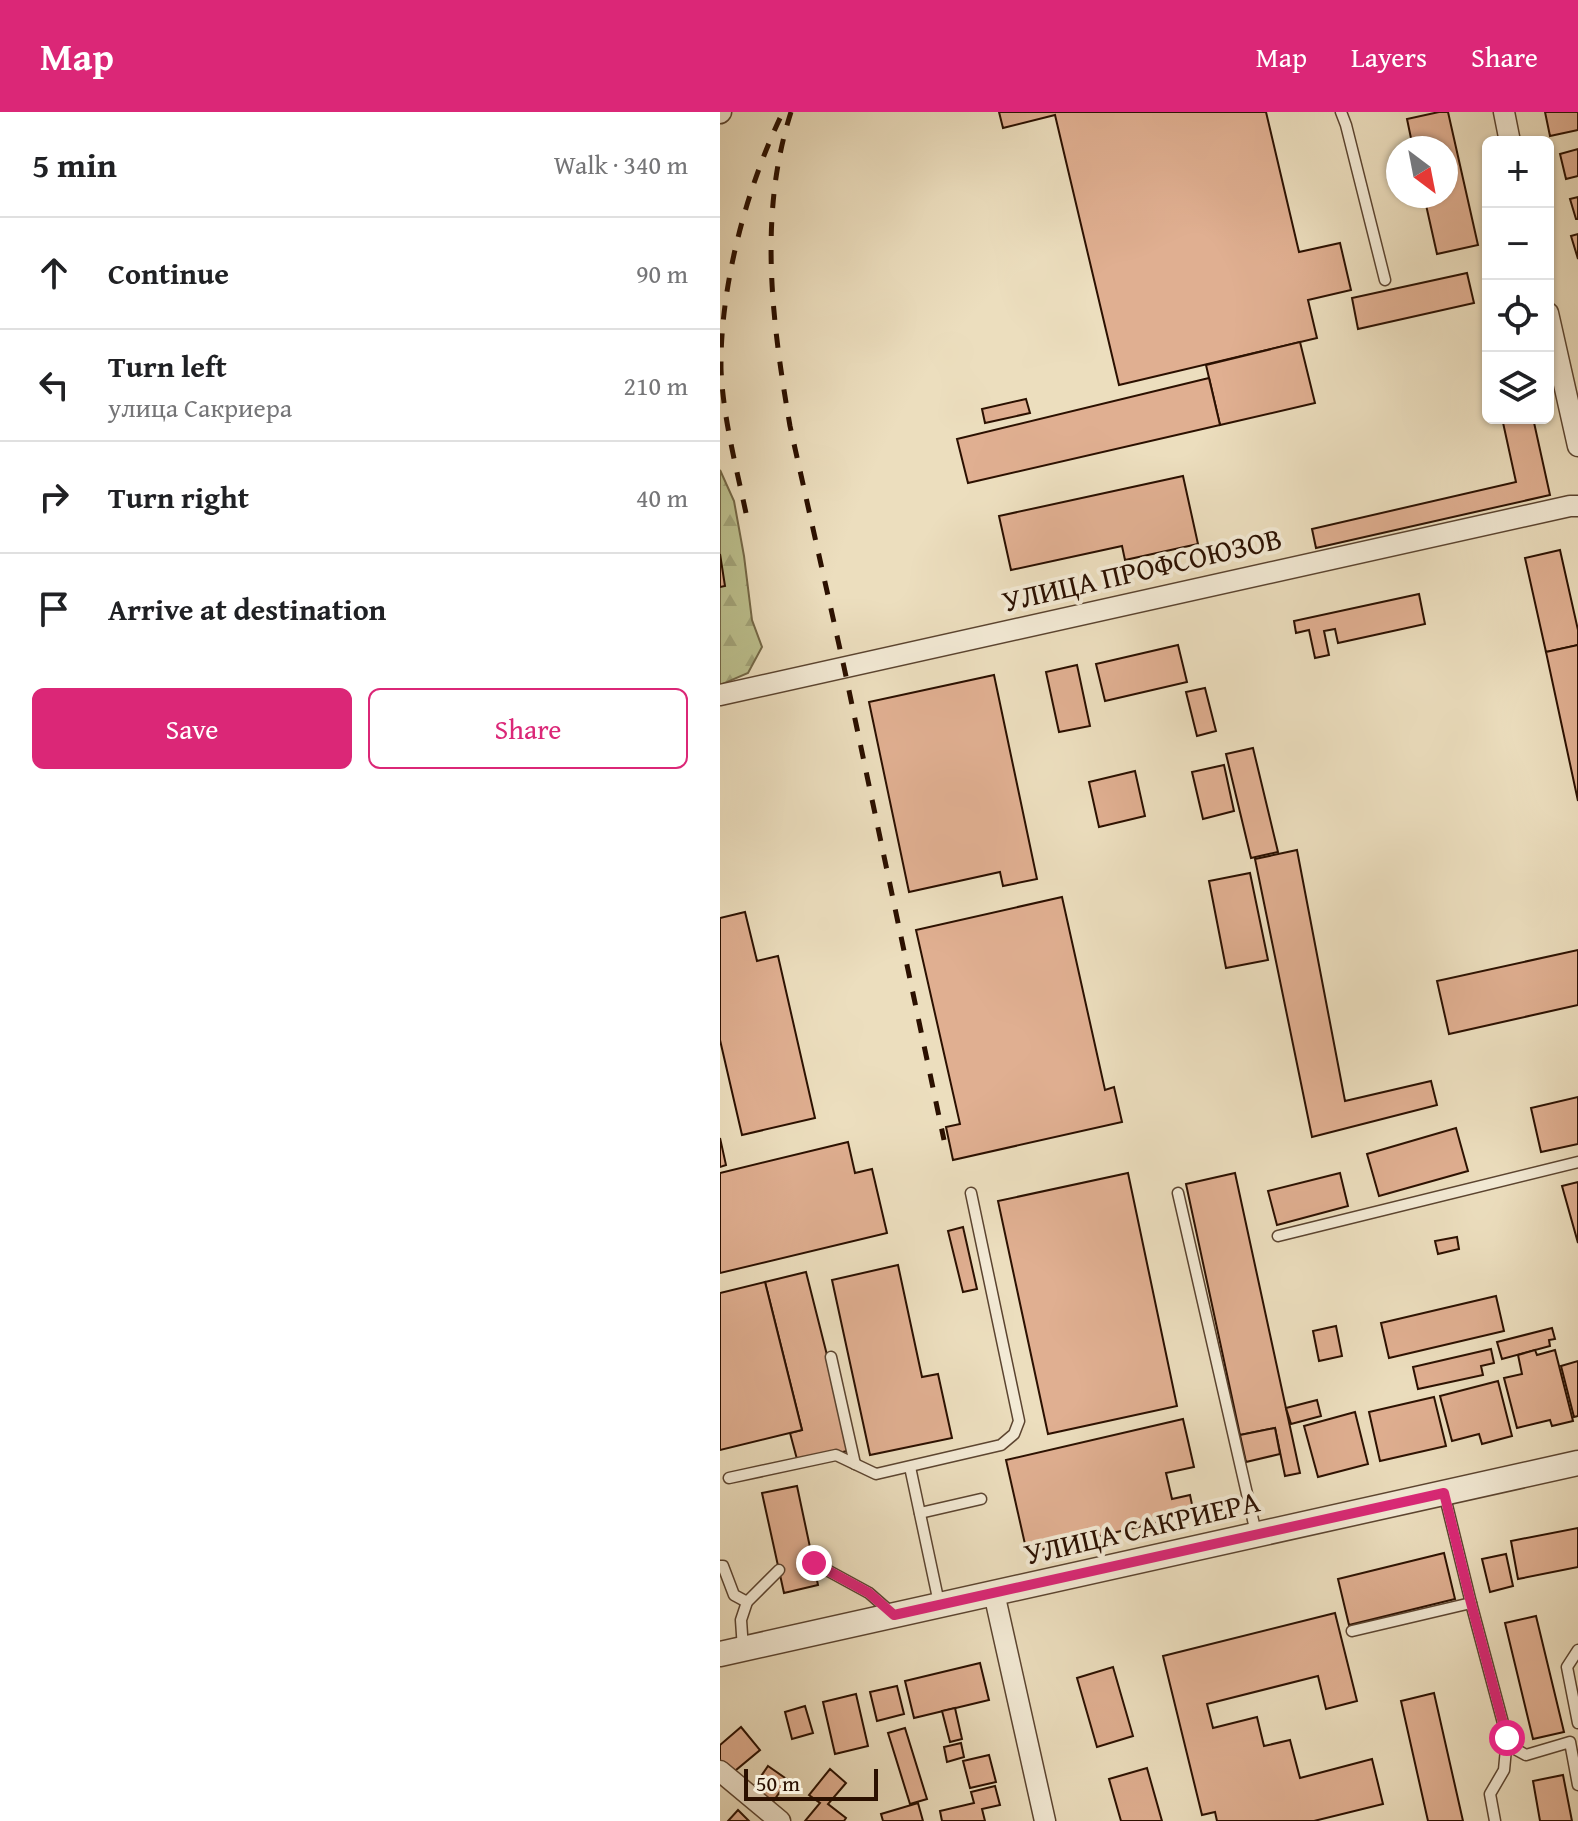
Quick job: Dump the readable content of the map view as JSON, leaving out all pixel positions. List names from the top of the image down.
{
  "streets": {
    "street": ["УЛИЦА ПРОФСОЮЗОВ", "УЛИЦА САКРИЕРА"]
  },
  "scale_bar": "50 m",
  "north": "bottom right",
  "page": {
    "header": "Map",
    "nav": ["Map", "Layers", "Share"],
    "heading": ["5 min", "Walk · 340 m"],
    "map_buttons": ["+", "−"],
    "list": [
      ["Continue", "90 m"],
      ["Turn left", "улица Сакриера", "210 m"],
      ["Turn right", "40 m"],
      "Arrive at destination"
    ],
    "buttons": ["Save", "Share"],
    "scale": "50 m"
  }
}
